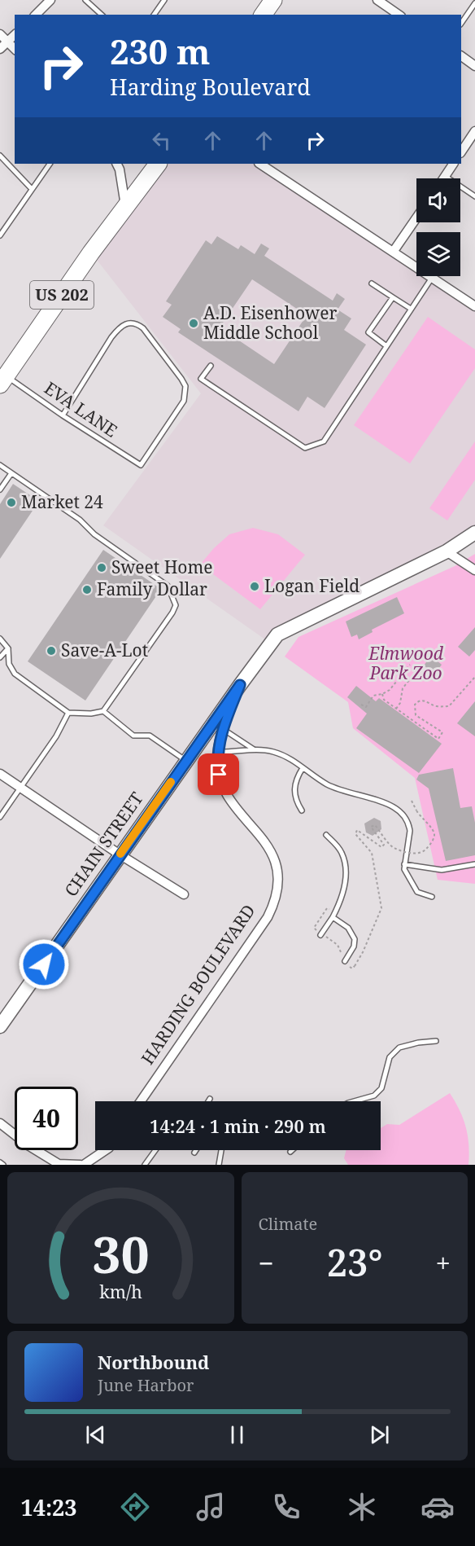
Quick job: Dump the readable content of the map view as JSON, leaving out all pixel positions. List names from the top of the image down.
{
  "streets": {
    "highway": ["US 202"],
    "street": ["CHAIN STREET", "HARDING BOULEVARD"],
    "lane": ["EVA LANE"]
  },
  "crossings": [
    ["US 202", "EVA LANE"],
    ["CHAIN STREET", "HARDING BOULEVARD"]
  ],
  "parks": ["Elmwood Park Zoo"],
  "places": [
    "A.D. Eisenhower Middle School",
    "Market 24",
    "Sweet Home",
    "Logan Field",
    "Family Dollar",
    "Save-A-Lot"
  ],
  "page": {
    "turn": ["230 m", "Harding Boulevard"],
    "limit": "40",
    "trip": "14:24 · 1 min · 290 m",
    "tile": "Climate",
    "heat": ["−", "23°", "+"],
    "song": ["Northbound", "June Harbor"],
    "tabs": "14:23",
    "gauge": ["30", "km/h"]
  }
}
